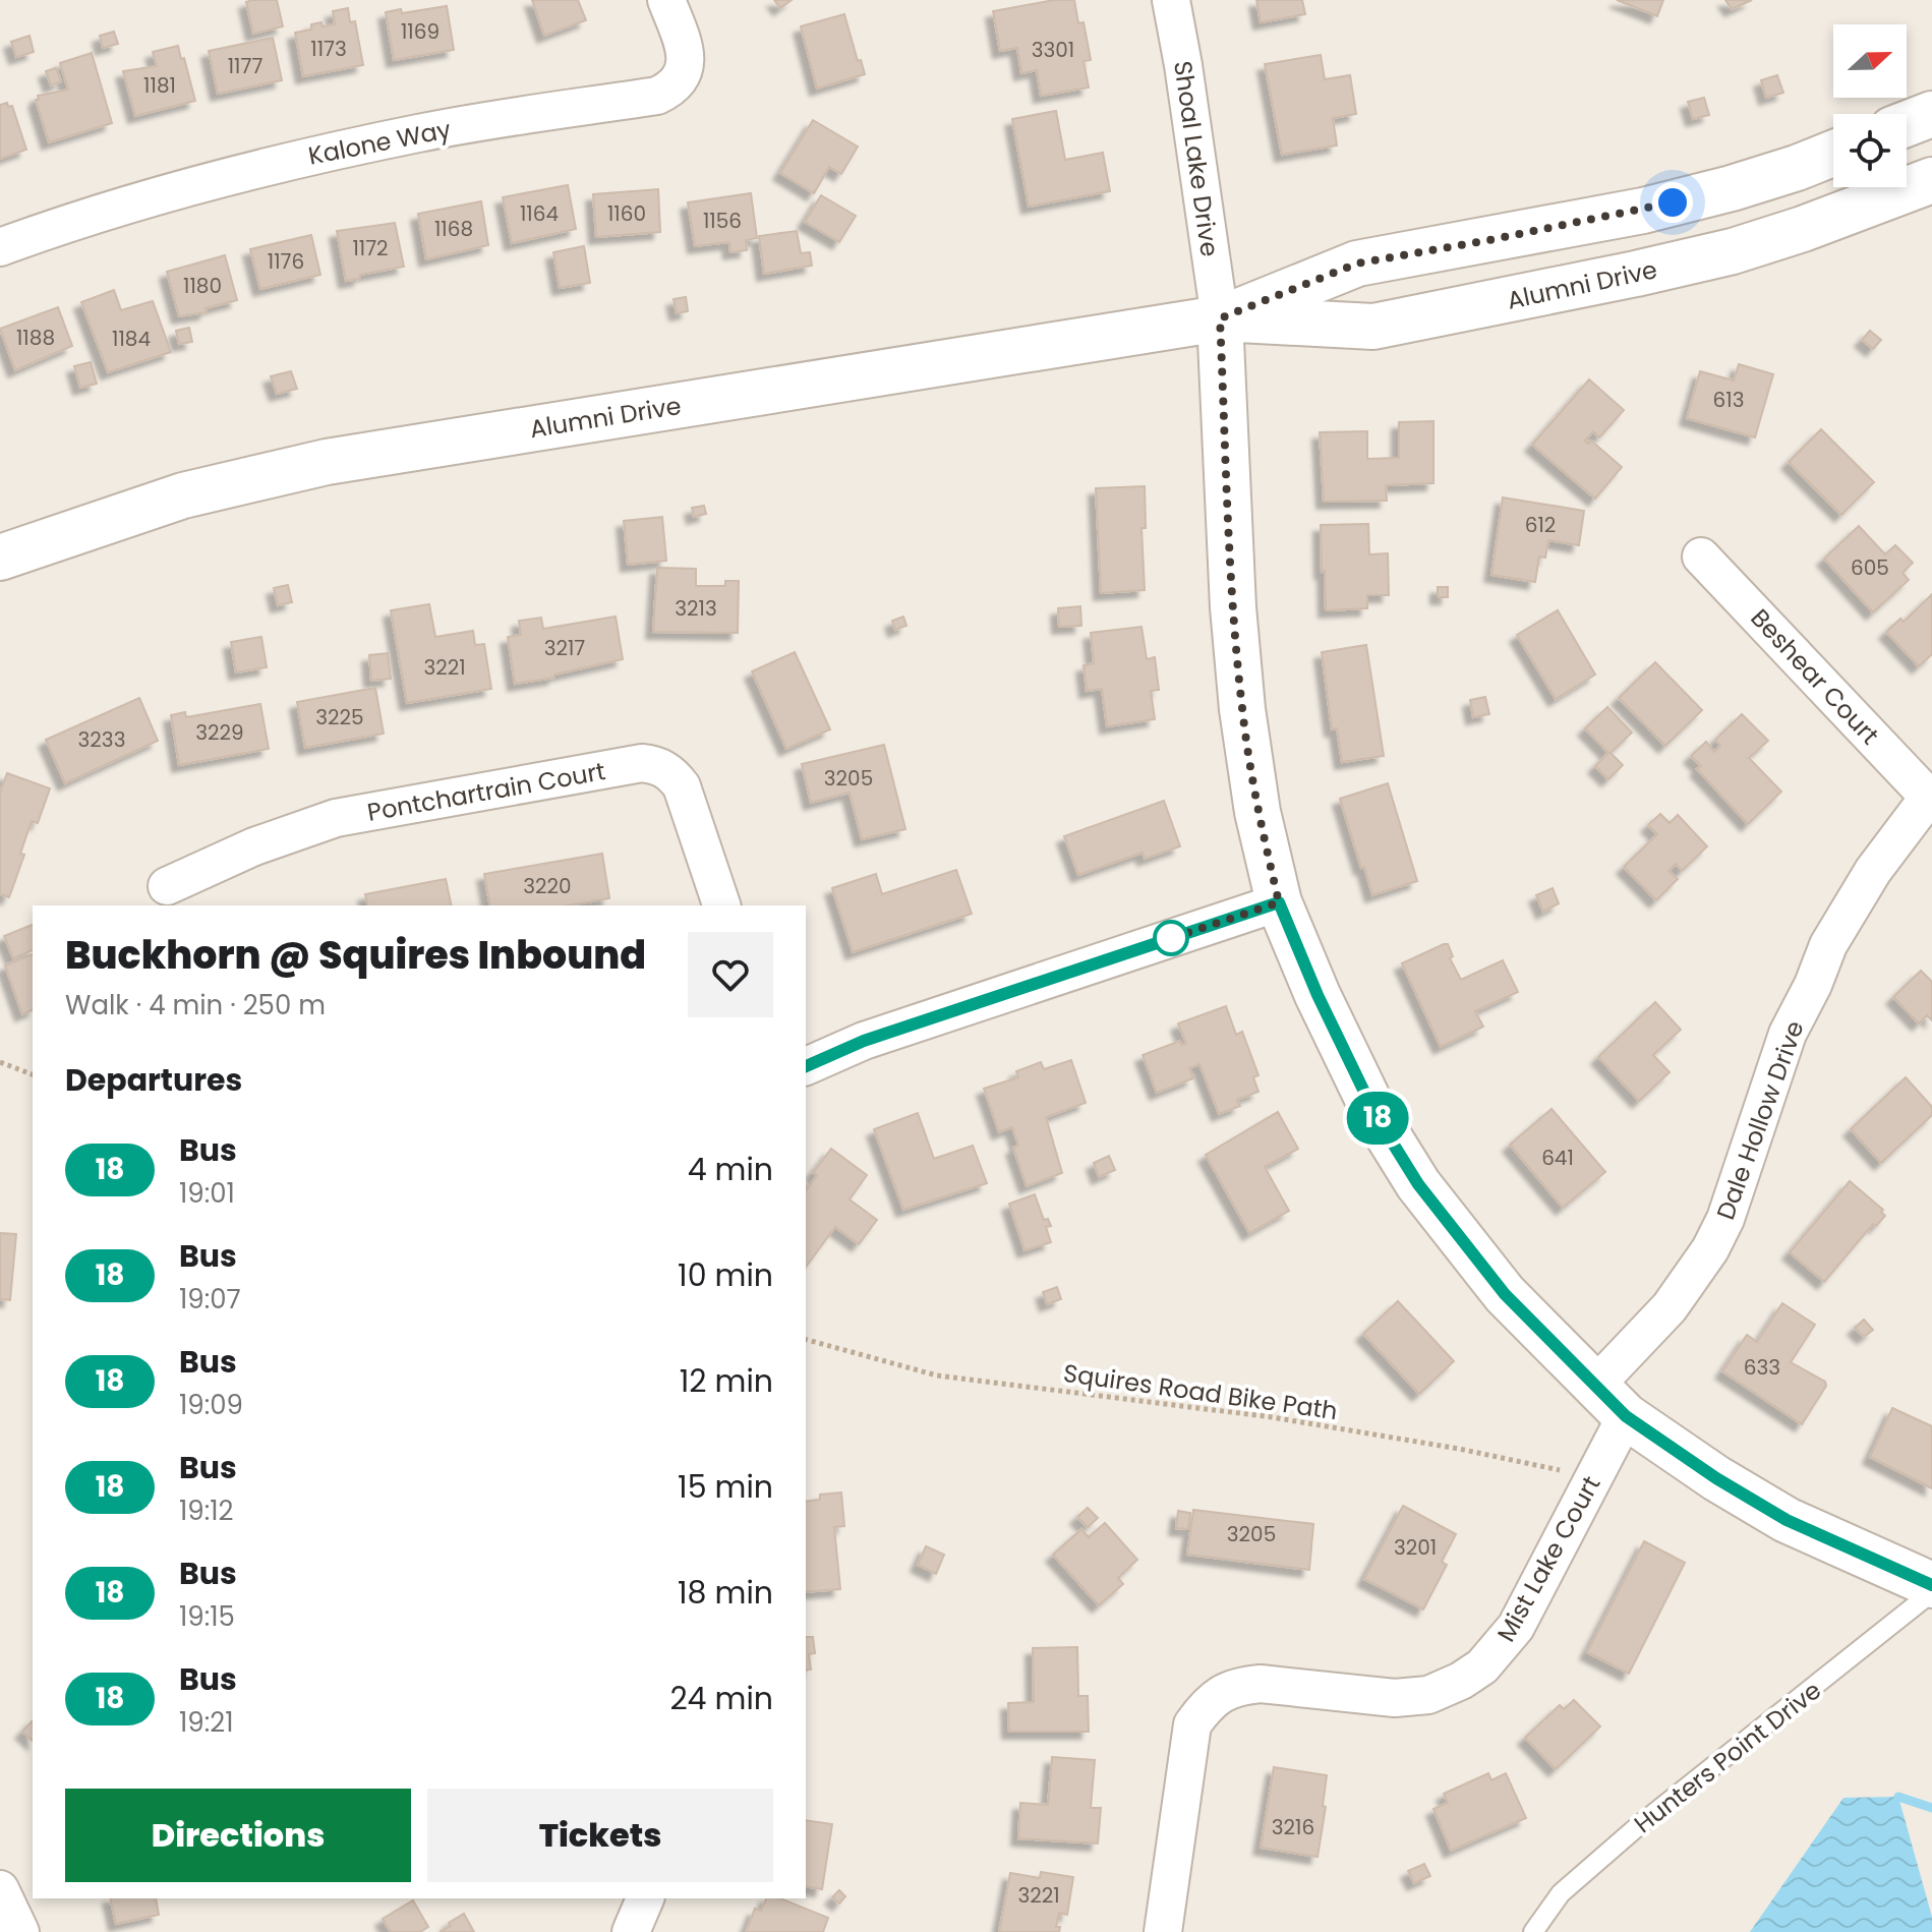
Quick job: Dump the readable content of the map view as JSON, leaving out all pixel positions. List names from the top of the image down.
{
  "streets": {
    "street": [
      "Kalone Way",
      "Shoal Lake Drive",
      "Alumni Drive",
      "Beshear Court",
      "Pontchartrain Court",
      "Dale Hollow Drive",
      "Mist Lake Court"
    ],
    "lane": ["Hunters Point Drive"],
    "path": ["Squires Road Bike Path"]
  },
  "crossings": [
    ["Shoal Lake Drive", "Alumni Drive"],
    ["Beshear Court", "Dale Hollow Drive"],
    ["Dale Hollow Drive", "Mist Lake Court"],
    ["Squires Road Bike Path", "Mist Lake Court"]
  ],
  "lines": ["bus line 18"],
  "house_numbers": [
    "1169",
    "1173",
    "3301",
    "1177",
    "1181",
    "1164",
    "1160",
    "1156",
    "1168",
    "1172",
    "1176",
    "1180",
    "1188",
    "1184",
    "613",
    "612",
    "605",
    "3213",
    "3217",
    "3221",
    "3225",
    "3229",
    "3233",
    "3205",
    "3220",
    "641",
    "633",
    "3205",
    "3201",
    "3216",
    "3221"
  ],
  "north": "right",
  "page": {
    "on_map": "18",
    "heading": [
      ["Buckhorn @ Squires Inbound", "Walk · 4 min · 250 m"],
      "Departures"
    ],
    "list": [
      {
        "mark": "18",
        "name": "Bus",
        "note": "19:01",
        "value": "4 min"
      },
      {
        "mark": "18",
        "name": "Bus",
        "note": "19:07",
        "value": "10 min"
      },
      {
        "mark": "18",
        "name": "Bus",
        "note": "19:09",
        "value": "12 min"
      },
      {
        "mark": "18",
        "name": "Bus",
        "note": "19:12",
        "value": "15 min"
      },
      {
        "mark": "18",
        "name": "Bus",
        "note": "19:15",
        "value": "18 min"
      },
      {
        "mark": "18",
        "name": "Bus",
        "note": "19:21",
        "value": "24 min"
      }
    ],
    "buttons": ["Directions", "Tickets"]
  }
}
